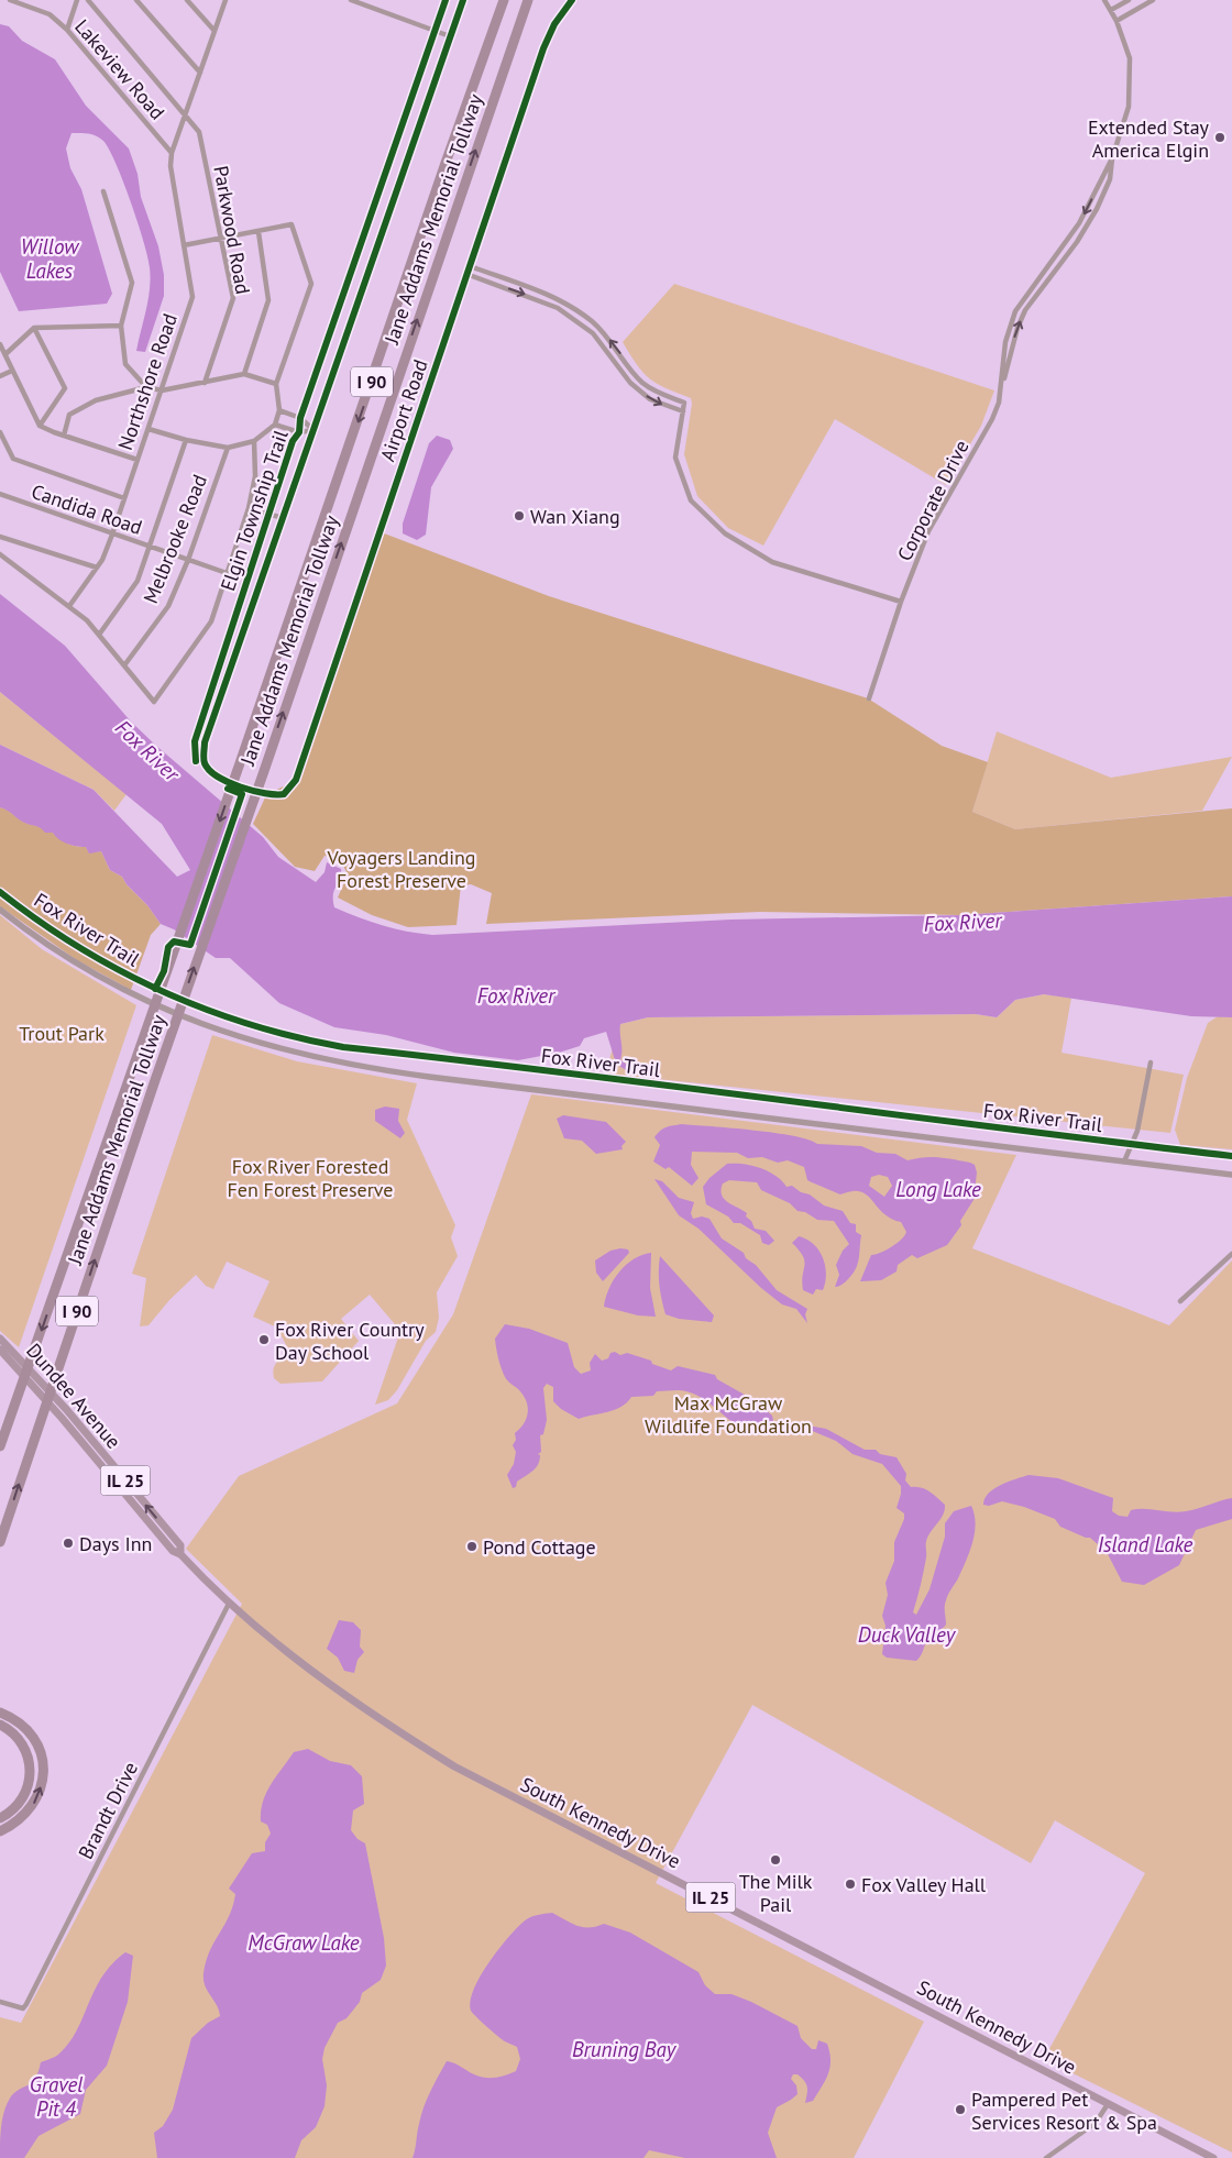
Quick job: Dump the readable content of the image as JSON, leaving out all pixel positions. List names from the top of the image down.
{
  "streets": {
    "highway": ["Jane Addams Memorial Tollway", "I 90"],
    "main road": ["Dundee Avenue", "IL 25", "South Kennedy Drive"],
    "street": [
      "Lakeview Road",
      "Parkwood Road",
      "Northshore Road",
      "Airport Road",
      "Corporate Drive",
      "Candida Road",
      "Melbrooke Road",
      "Brandt Drive"
    ],
    "cycle path": ["Elgin Township Trail", "Fox River Trail"]
  },
  "crossings": [
    ["Lakeview Road", "Northshore Road"],
    ["Northshore Road", "Candida Road"],
    ["Candida Road", "Melbrooke Road"],
    ["Dundee Avenue", "Brandt Drive"],
    ["Dundee Avenue", "South Kennedy Drive"],
    ["Brandt Drive", "South Kennedy Drive"]
  ],
  "water": [
    "Willow Lakes",
    "Fox River",
    "Long Lake",
    "Island Lake",
    "Duck Valley",
    "McGraw Lake",
    "Bruning Bay",
    "Gravel Pit 4"
  ],
  "parks": [
    "Voyagers Landing Forest Preserve",
    "Trout Park",
    "Fox River Forested Fen Forest Preserve",
    "Max McGraw Wildlife Foundation"
  ],
  "places": [
    "Extended Stay America Elgin",
    "Wan Xiang",
    "Fox River Country Day School",
    "Days Inn",
    "Pond Cottage",
    "The Milk Pail",
    "Fox Valley Hall",
    "Pampered Pet Services Resort & Spa"
  ]
}
